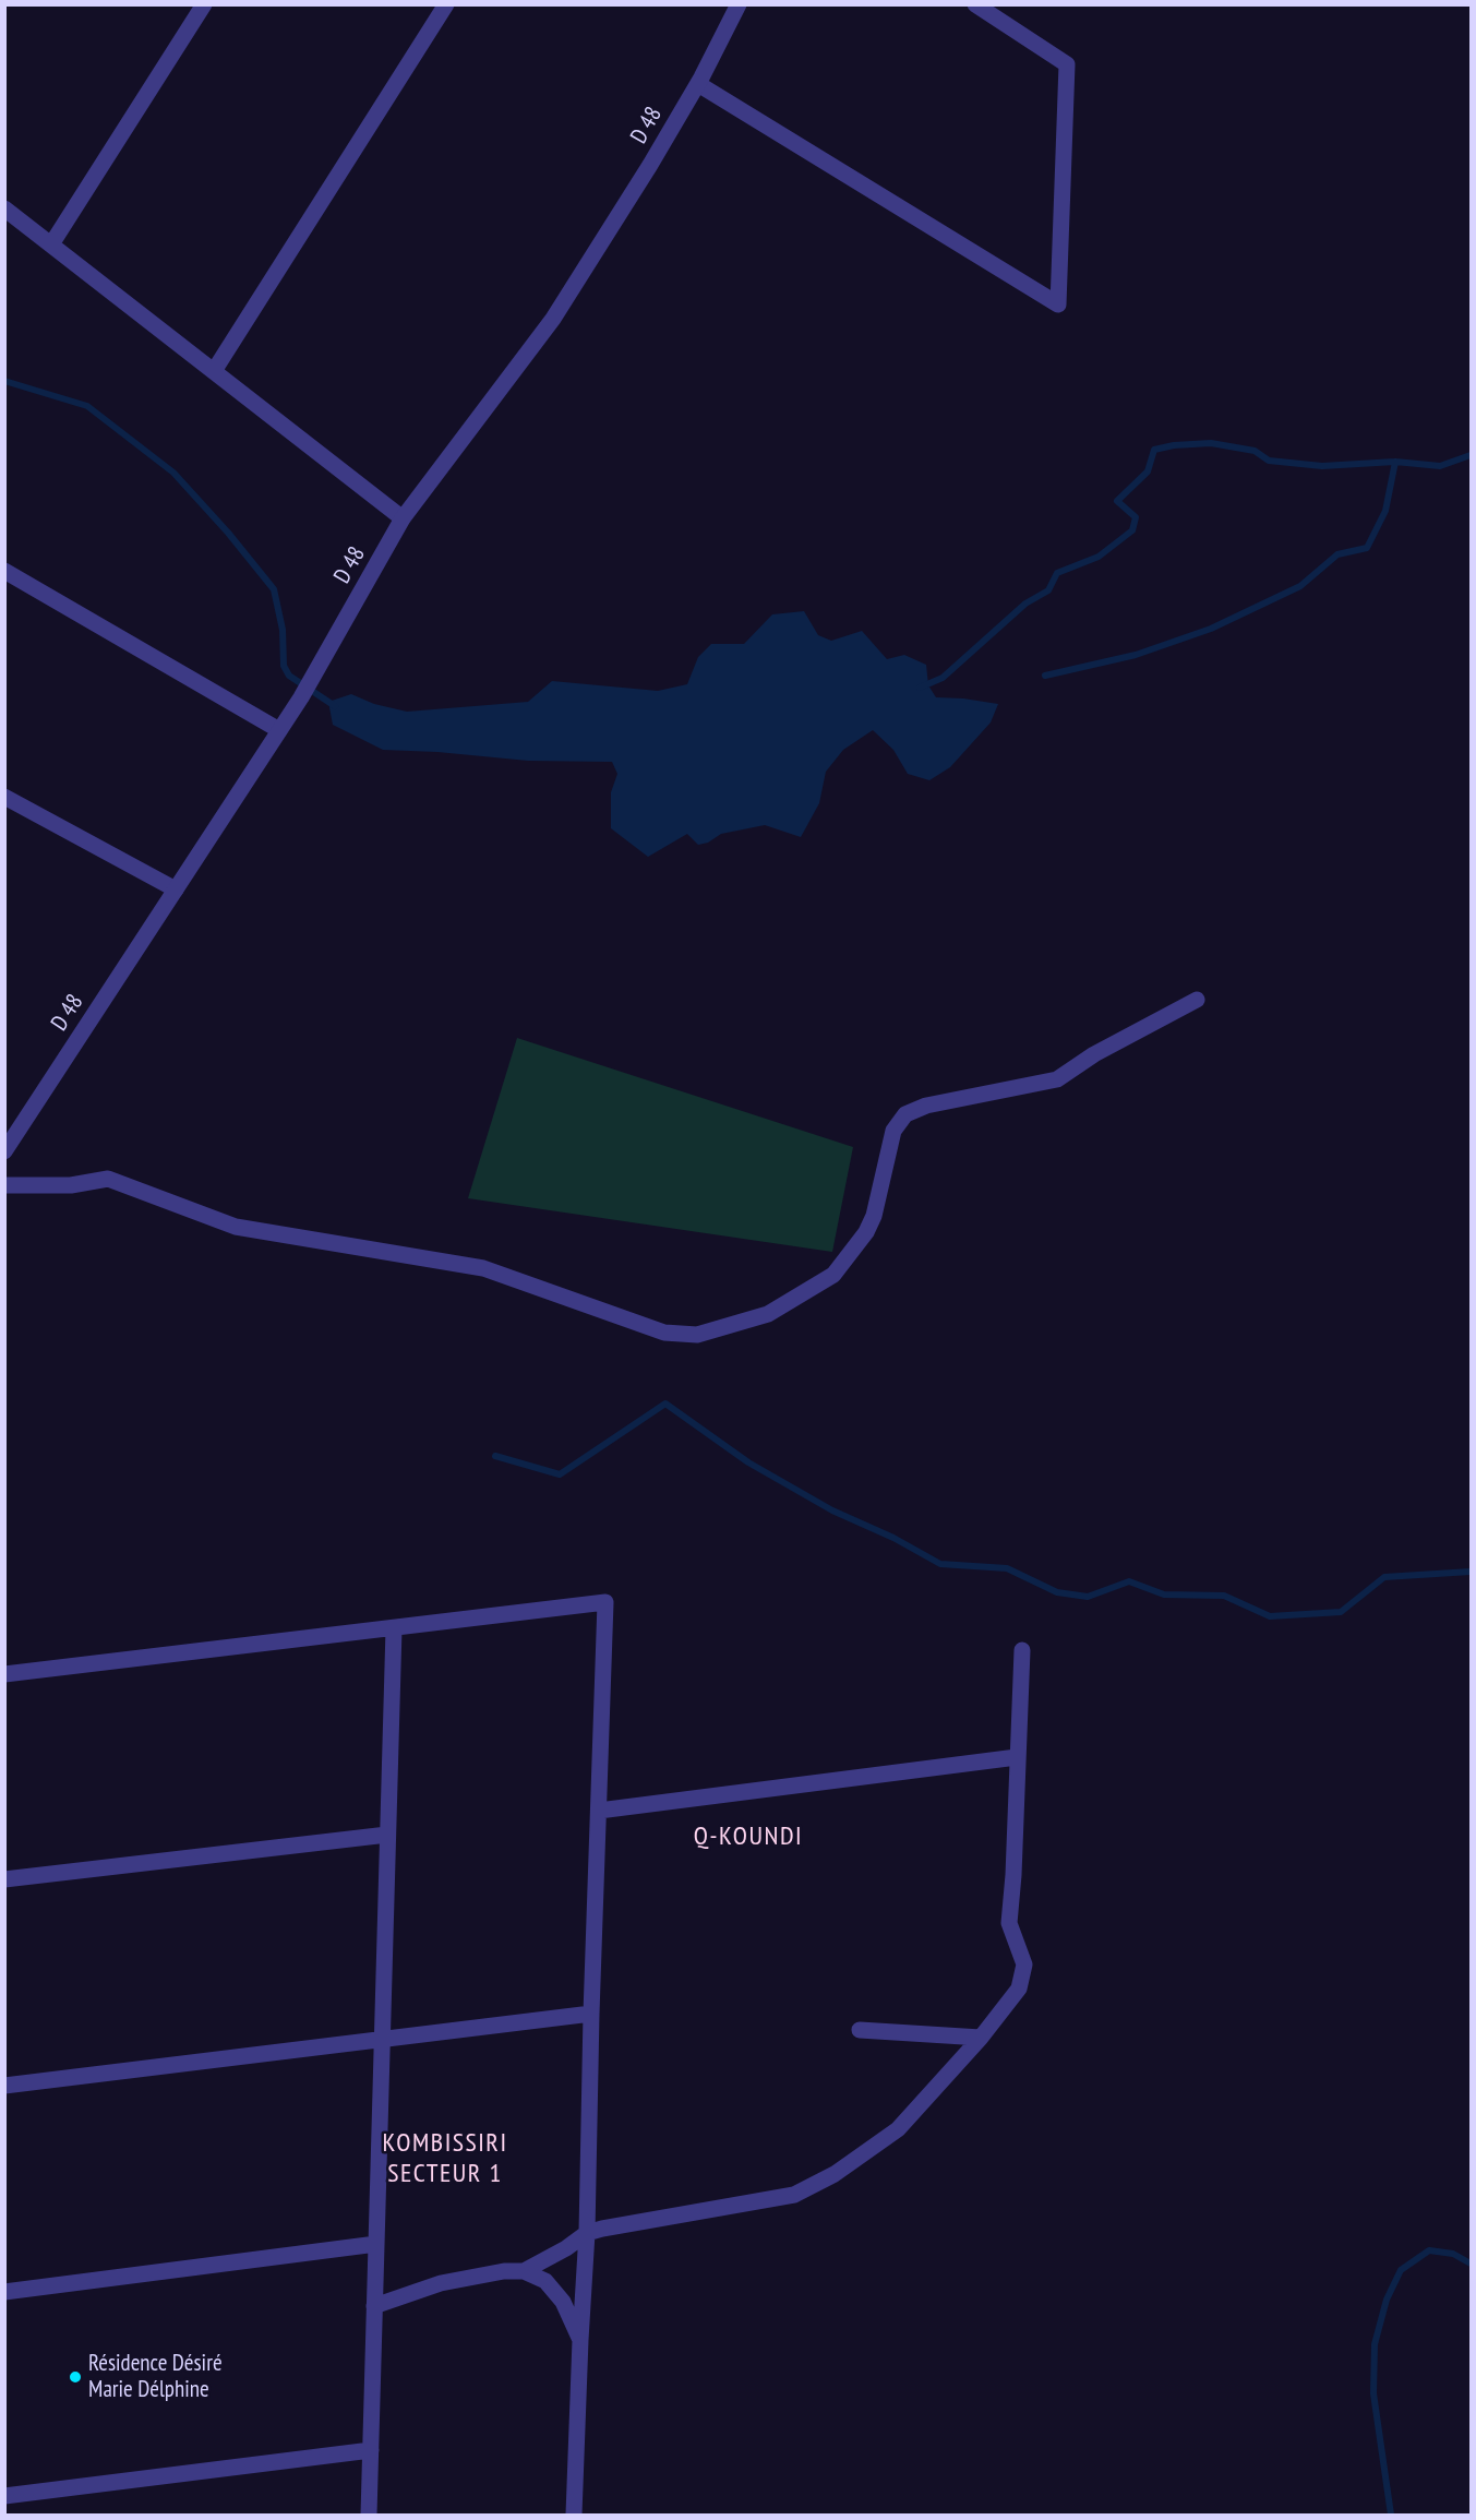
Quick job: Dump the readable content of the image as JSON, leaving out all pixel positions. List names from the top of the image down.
{
  "streets": {
    "street": ["D 48"]
  },
  "districts": ["Q-KOUNDI", "KOMBISSIRI SECTEUR 1"],
  "places": ["Résidence Désiré Marie Délphine"]
}
